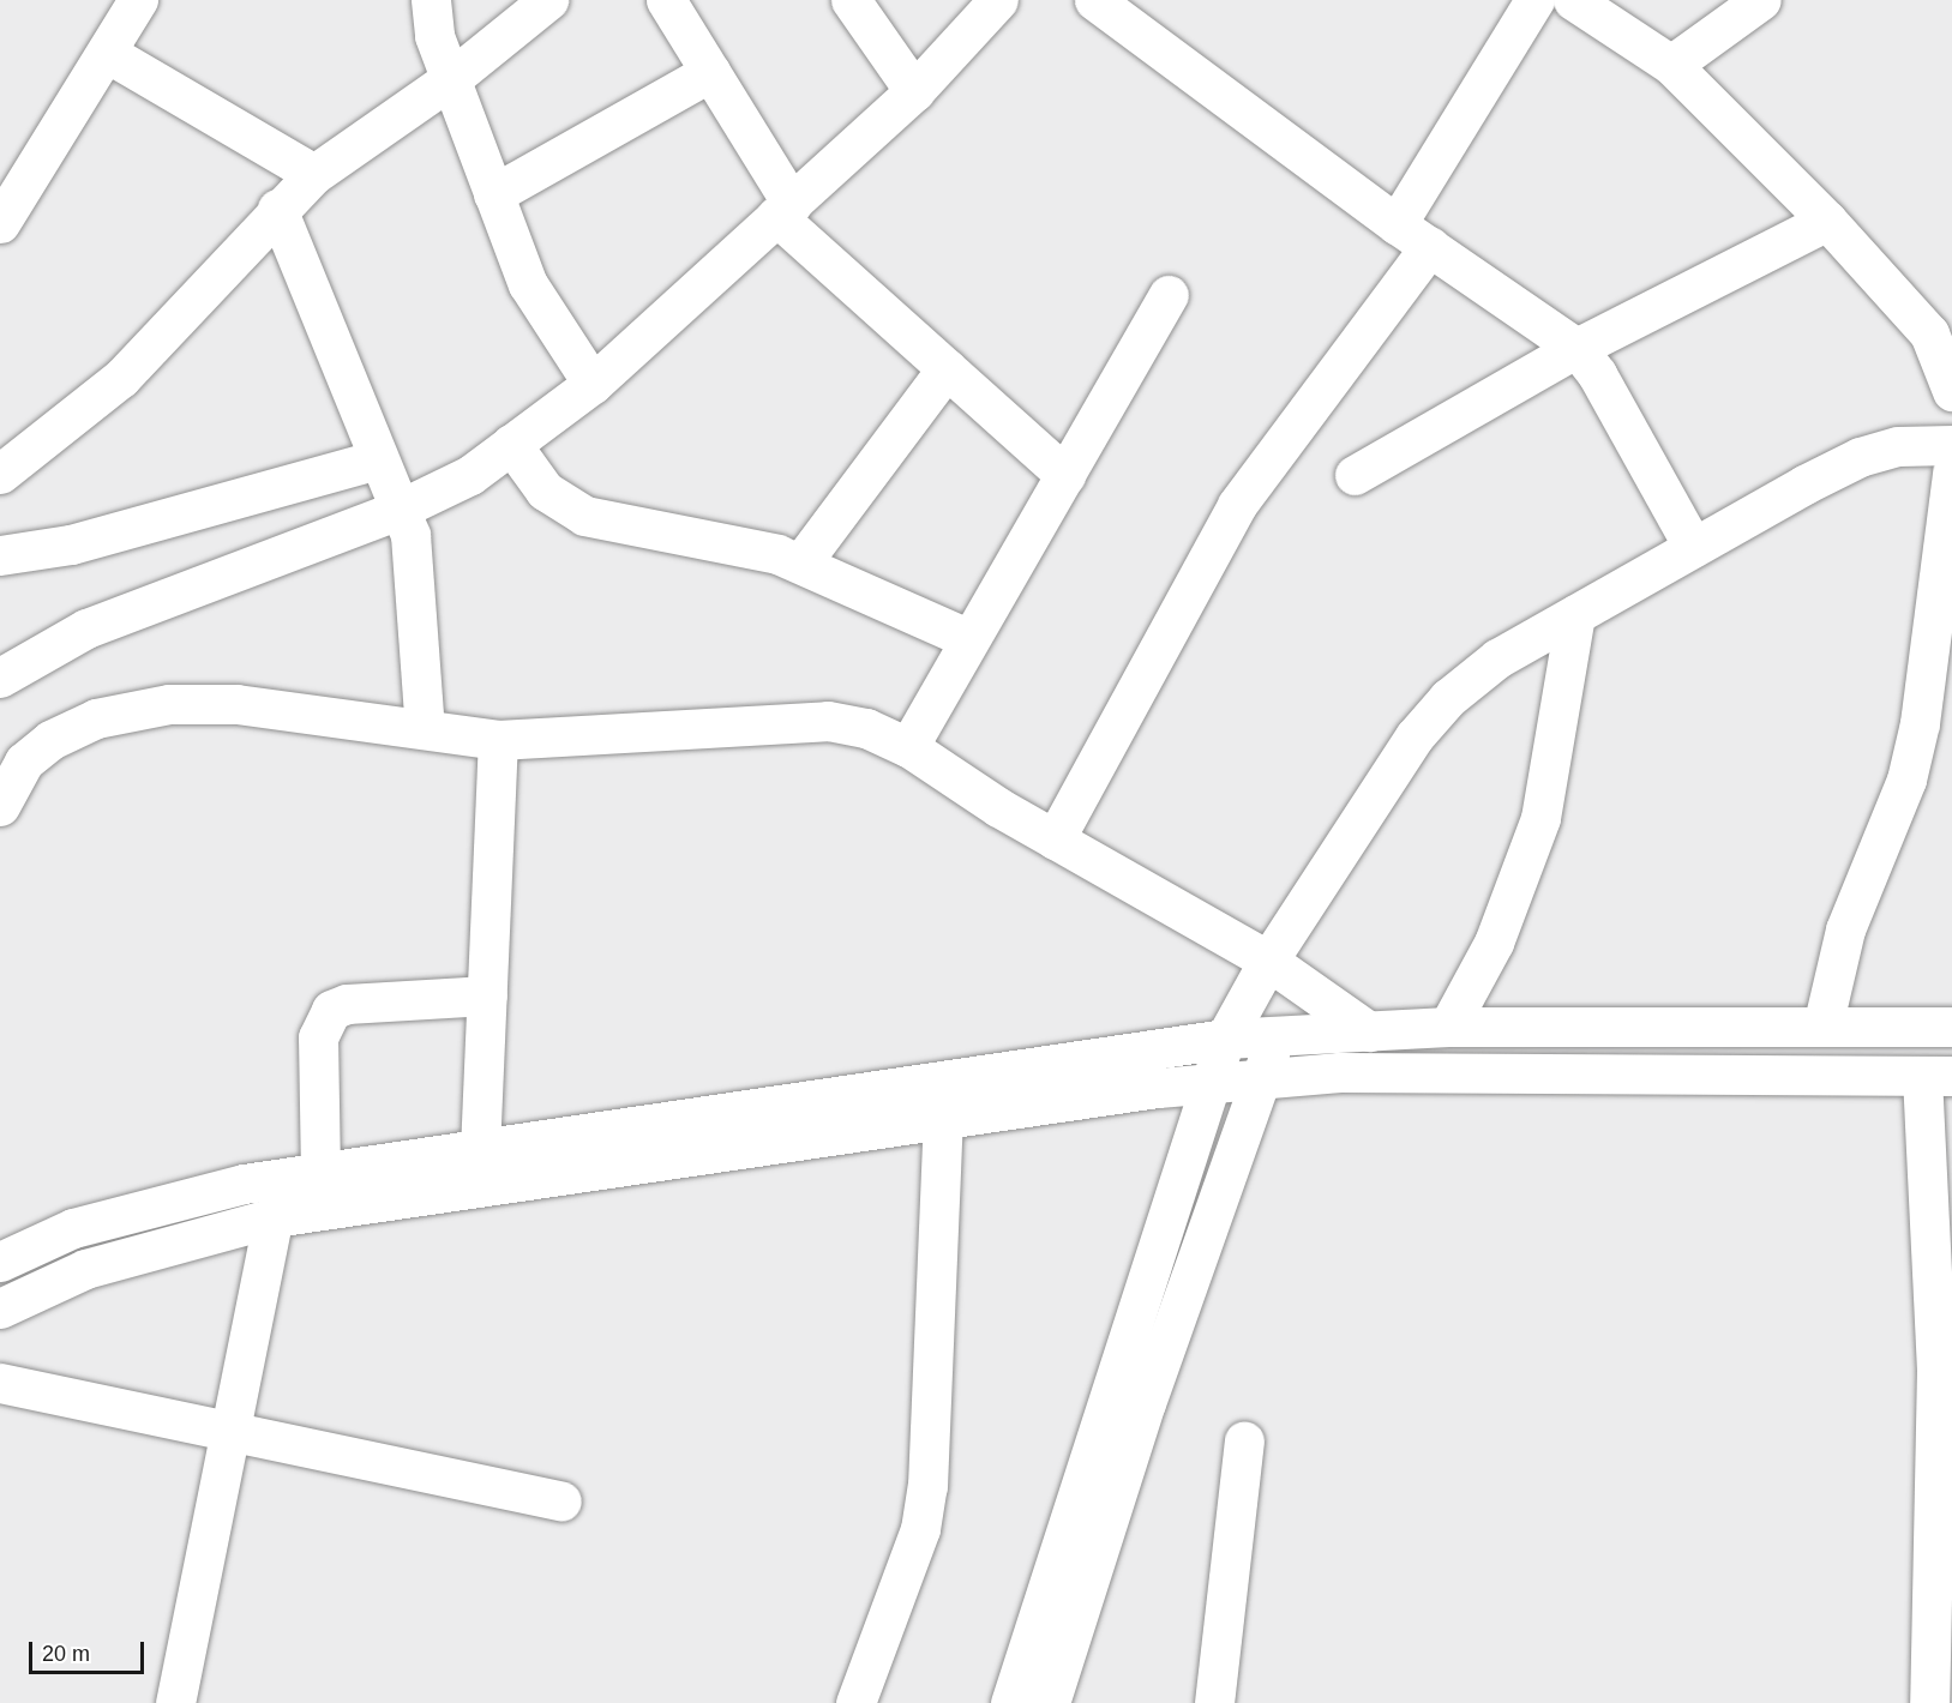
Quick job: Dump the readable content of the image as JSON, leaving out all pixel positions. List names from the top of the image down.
{
  "scale_bar": "20 m"
}
